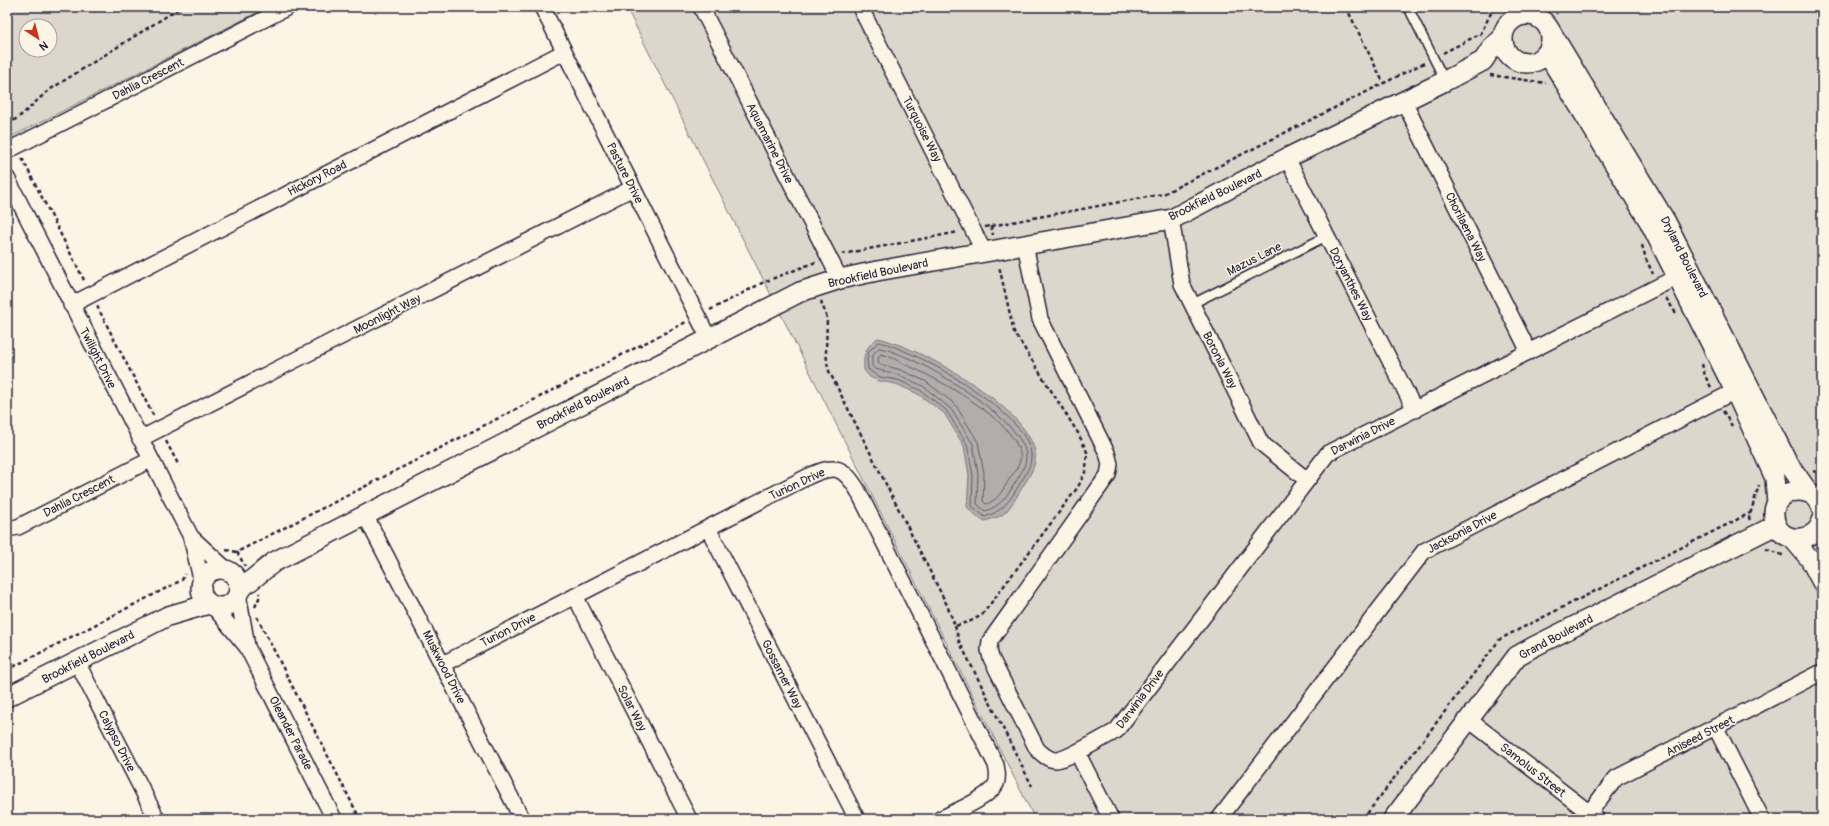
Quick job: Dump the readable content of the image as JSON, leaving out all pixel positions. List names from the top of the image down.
{
  "streets": {
    "street": [
      "Dahlia Crescent",
      "Turquoise Way",
      "Aquamarine Drive",
      "Pasture Drive",
      "Hickory Road",
      "Brookfield Boulevard",
      "Chorilaena Way",
      "Dryland Boulevard",
      "Doryanthes Way",
      "Moonlight Way",
      "Twilight Drive",
      "Boronia Way",
      "Darwinia Drive",
      "Turion Drive",
      "Jacksonia Drive",
      "Grand Boulevard",
      "Muskwood Drive",
      "Gossamer Way",
      "Solar Way",
      "Oleander Parade",
      "Aniseed Street",
      "Calypso Drive",
      "Samolus Street"
    ],
    "lane": ["Mazus Lane"]
  },
  "crossings": [
    ["Dahlia Crescent", "Twilight Drive"],
    ["Turquoise Way", "Brookfield Boulevard"],
    ["Aquamarine Drive", "Brookfield Boulevard"],
    ["Pasture Drive", "Hickory Road"],
    ["Pasture Drive", "Brookfield Boulevard"],
    ["Pasture Drive", "Moonlight Way"],
    ["Hickory Road", "Twilight Drive"],
    ["Brookfield Boulevard", "Chorilaena Way"],
    ["Brookfield Boulevard", "Dryland Boulevard"],
    ["Brookfield Boulevard", "Doryanthes Way"],
    ["Brookfield Boulevard", "Twilight Drive"],
    ["Brookfield Boulevard", "Boronia Way"],
    ["Brookfield Boulevard", "Darwinia Drive"],
    ["Brookfield Boulevard", "Muskwood Drive"],
    ["Brookfield Boulevard", "Oleander Parade"],
    ["Brookfield Boulevard", "Calypso Drive"],
    ["Chorilaena Way", "Darwinia Drive"],
    ["Dryland Boulevard", "Darwinia Drive"],
    ["Dryland Boulevard", "Jacksonia Drive"],
    ["Dryland Boulevard", "Grand Boulevard"],
    ["Mazus Lane", "Doryanthes Way"],
    ["Mazus Lane", "Boronia Way"],
    ["Doryanthes Way", "Darwinia Drive"],
    ["Moonlight Way", "Twilight Drive"],
    ["Twilight Drive", "Oleander Parade"],
    ["Boronia Way", "Darwinia Drive"],
    ["Turion Drive", "Muskwood Drive"],
    ["Turion Drive", "Gossamer Way"],
    ["Turion Drive", "Solar Way"],
    ["Grand Boulevard", "Samolus Street"],
    ["Aniseed Street", "Samolus Street"]
  ],
  "north": "bottom right"
}
